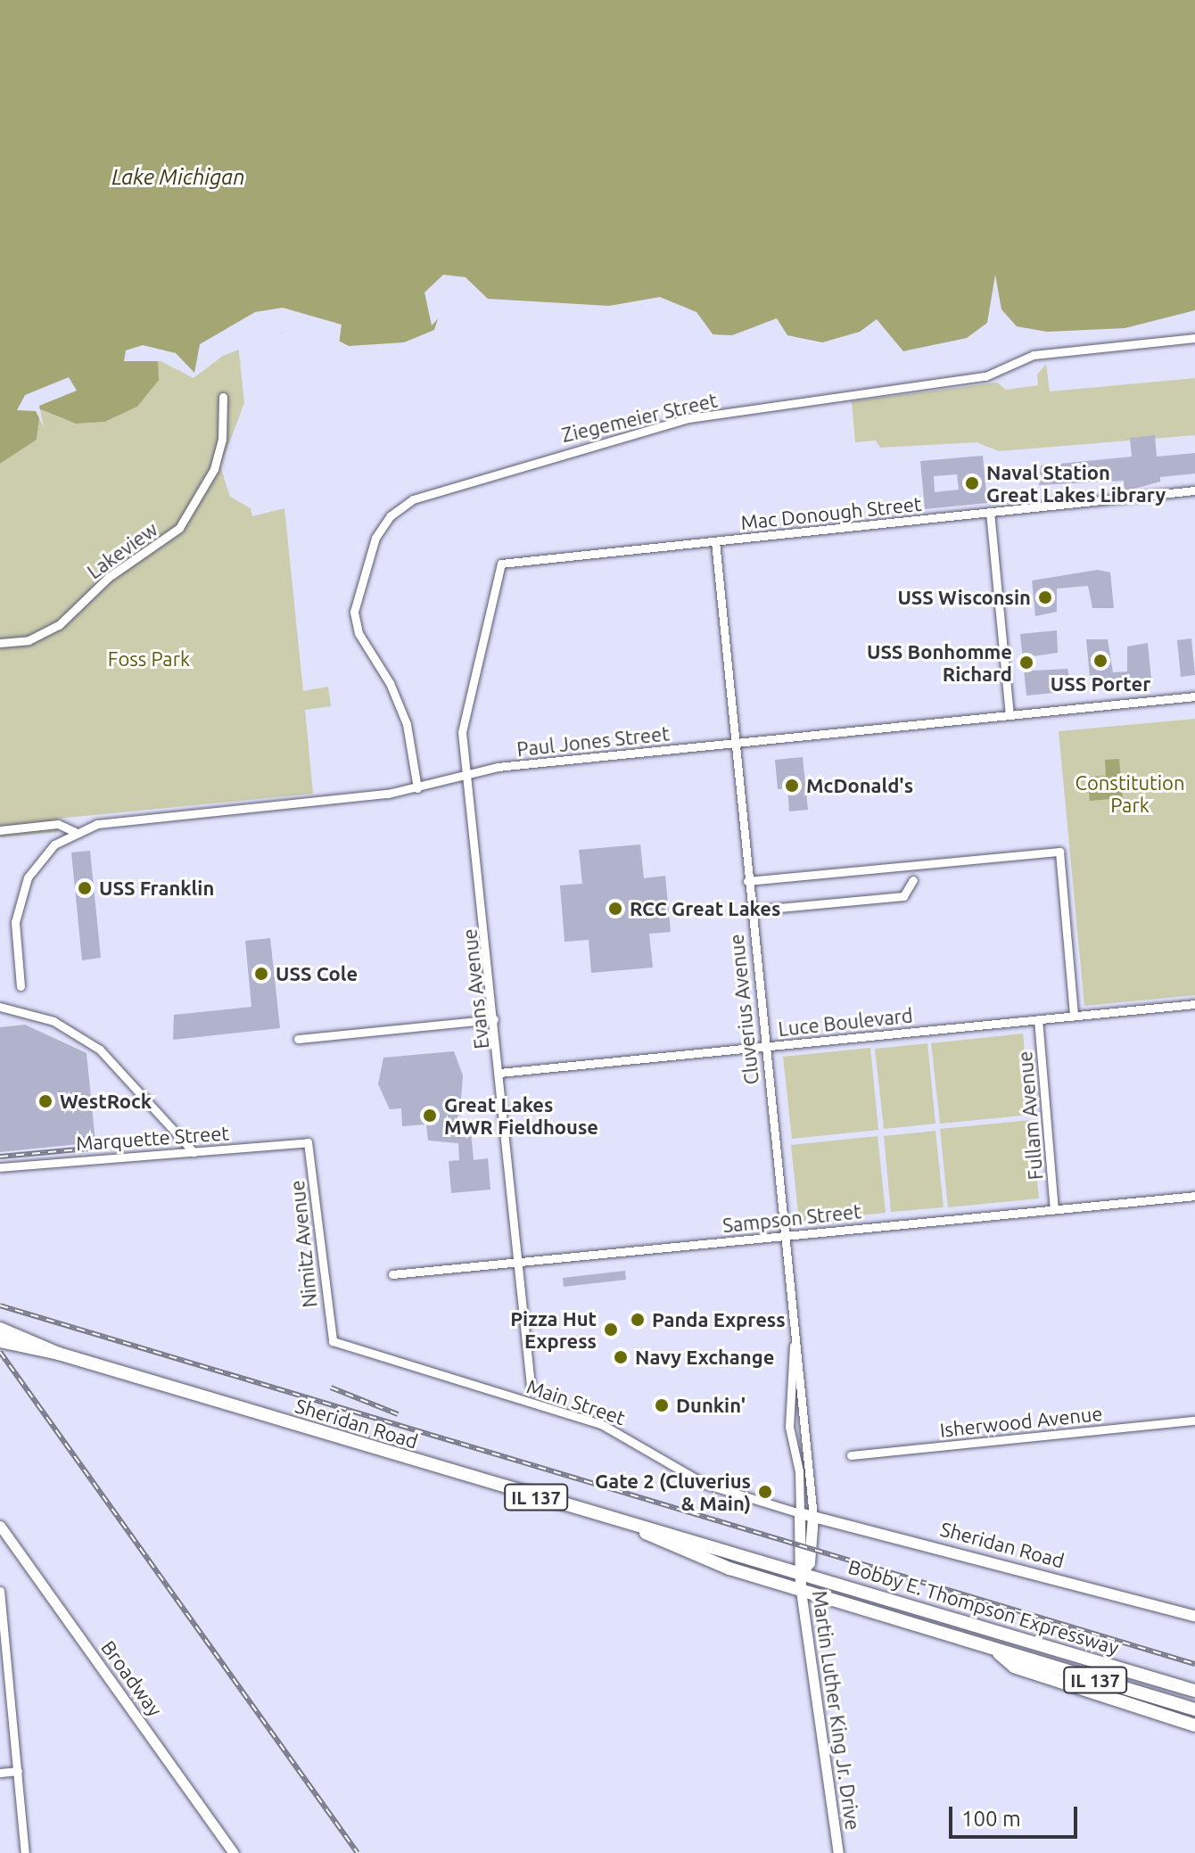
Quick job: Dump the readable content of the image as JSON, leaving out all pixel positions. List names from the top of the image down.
{
  "streets": {
    "highway": ["Sheridan Road", "IL 137", "Bobby E. Thompson Expressway"],
    "main road": ["Martin Luther King Jr. Drive"],
    "street": [
      "Ziegemeier Street",
      "Mac Donough Street",
      "Lakeview",
      "Paul Jones Street",
      "Evans Avenue",
      "Cluverius Avenue",
      "Luce Boulevard",
      "Fullam Avenue",
      "Marquette Street",
      "Sampson Street",
      "Nimitz Avenue",
      "Main Street",
      "Isherwood Avenue",
      "Broadway"
    ]
  },
  "crossings": [
    ["Ziegemeier Street", "Paul Jones Street"],
    ["Mac Donough Street", "Evans Avenue"],
    ["Mac Donough Street", "Cluverius Avenue"],
    ["Paul Jones Street", "Evans Avenue"],
    ["Paul Jones Street", "Cluverius Avenue"],
    ["Evans Avenue", "Luce Boulevard"],
    ["Evans Avenue", "Sampson Street"],
    ["Cluverius Avenue", "Luce Boulevard"],
    ["Cluverius Avenue", "Sampson Street"],
    ["Cluverius Avenue", "Main Street"],
    ["Cluverius Avenue", "Sheridan Road"],
    ["Cluverius Avenue", "Martin Luther King Jr. Drive"],
    ["Luce Boulevard", "Fullam Avenue"],
    ["Fullam Avenue", "Sampson Street"],
    ["Marquette Street", "Nimitz Avenue"],
    ["Nimitz Avenue", "Main Street"],
    ["Main Street", "Sheridan Road"],
    ["Main Street", "Martin Luther King Jr. Drive"],
    ["Sheridan Road", "Bobby E. Thompson Expressway"],
    ["Sheridan Road", "Martin Luther King Jr. Drive"],
    ["Bobby E. Thompson Expressway", "Martin Luther King Jr. Drive"]
  ],
  "water": ["Lake Michigan"],
  "parks": ["Foss Park", "Constitution Park"],
  "places": [
    "Naval Station Great Lakes Library",
    "USS Wisconsin",
    "USS Porter",
    "USS Bonhomme Richard",
    "McDonald's",
    "USS Franklin",
    "RCC Great Lakes",
    "USS Cole",
    "WestRock",
    "Great Lakes MWR Fieldhouse",
    "Panda Express",
    "Pizza Hut Express",
    "Navy Exchange",
    "Dunkin'",
    "Gate 2 (Cluverius & Main)"
  ],
  "scale_bar": "100 m"
}
